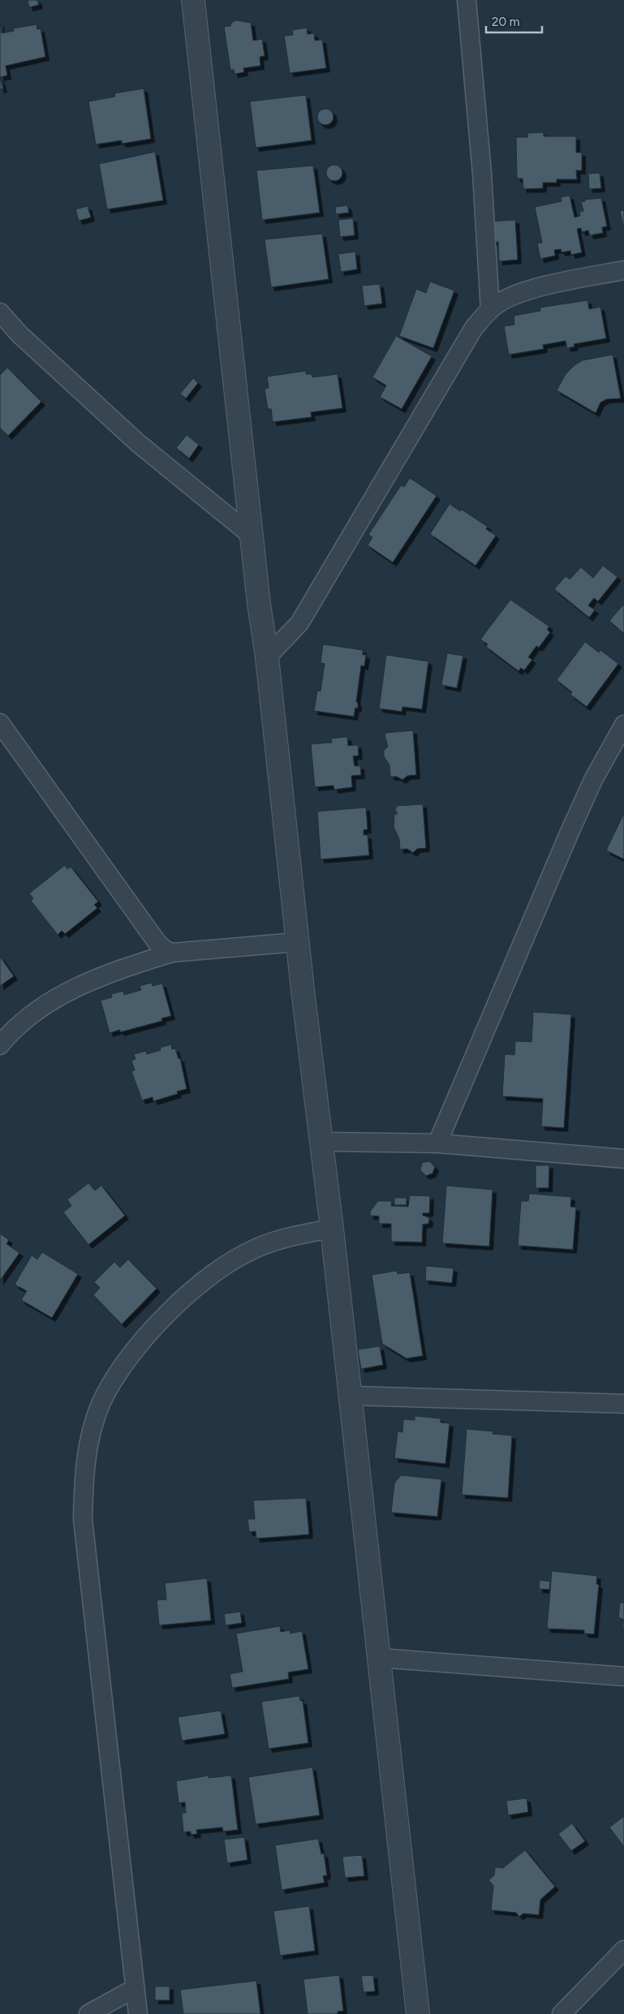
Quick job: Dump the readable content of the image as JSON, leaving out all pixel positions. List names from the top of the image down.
{
  "scale_bar": "20 m"
}
